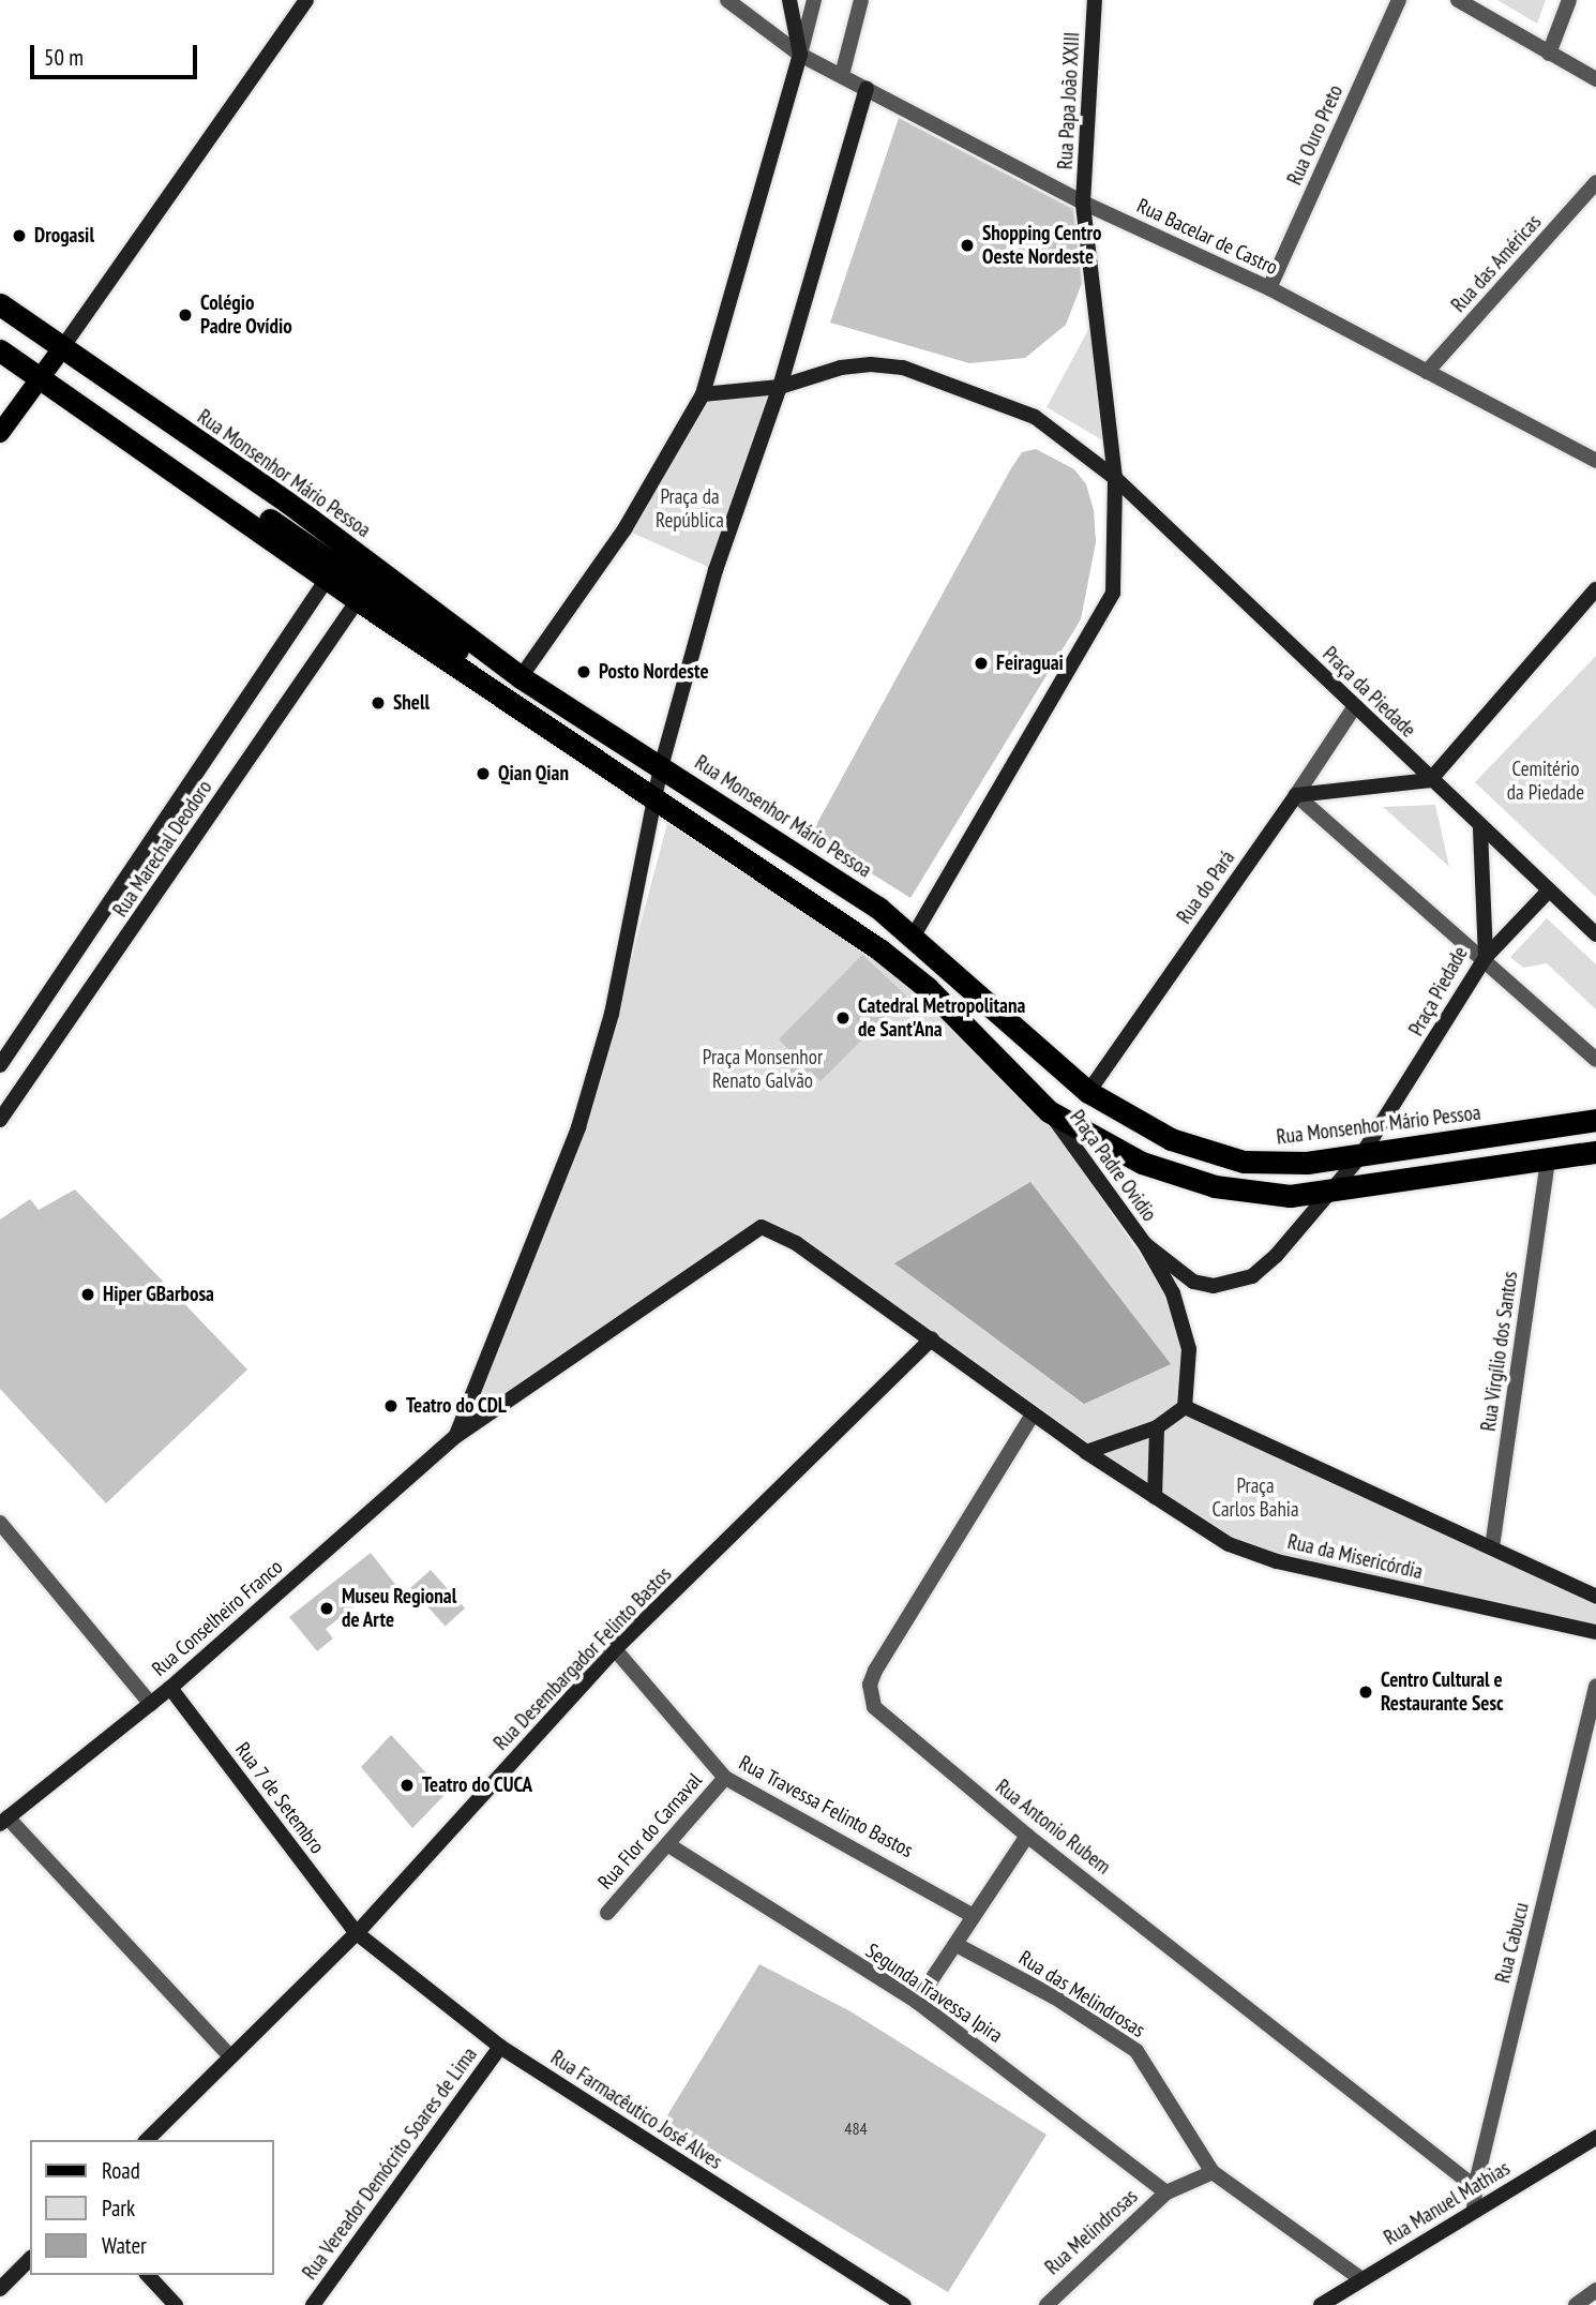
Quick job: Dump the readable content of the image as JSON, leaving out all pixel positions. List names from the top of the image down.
{
  "streets": {
    "highway": ["Rua Monsenhor Mário Pessoa"],
    "street": [
      "Rua Papa João XXIII",
      "Rua Ouro Preto",
      "Rua Bacelar de Castro",
      "Rua das Américas",
      "Praça da Piedade",
      "Rua Marechal Deodoro",
      "Rua do Pará",
      "Praça Piedade",
      "Praça Padre Ovidio",
      "Rua Virgílio dos Santos",
      "Rua da Misericórdia",
      "Rua Conselheiro Franco",
      "Rua Desembargador Felinto Bastos",
      "Rua 7 de Setembro",
      "Rua Travessa Felinto Bastos",
      "Rua Antonio Rubem",
      "Rua Flor do Carnaval",
      "Rua Cabucu",
      "Segunda Travessa Ipira",
      "Rua das Melindrosas",
      "Rua Farmacêutico José Alves",
      "Rua Vereador Demócrito Soares de Lima",
      "Rua Manuel Mathias",
      "Rua Melindrosas"
    ]
  },
  "crossings": [
    ["Rua Papa João XXIII", "Rua Bacelar de Castro"],
    ["Rua Papa João XXIII", "Rua Monsenhor Mário Pessoa"],
    ["Rua Papa João XXIII", "Praça da Piedade"],
    ["Rua Ouro Preto", "Rua Bacelar de Castro"],
    ["Rua Bacelar de Castro", "Rua das Américas"],
    ["Rua Monsenhor Mário Pessoa", "Rua do Pará"],
    ["Rua Monsenhor Mário Pessoa", "Praça Piedade"],
    ["Praça da Piedade", "Rua do Pará"],
    ["Praça da Piedade", "Praça Piedade"],
    ["Rua Conselheiro Franco", "Rua 7 de Setembro"],
    ["Rua Desembargador Felinto Bastos", "Rua 7 de Setembro"],
    ["Rua Desembargador Felinto Bastos", "Rua Travessa Felinto Bastos"],
    ["Rua Desembargador Felinto Bastos", "Rua Farmacêutico José Alves"],
    ["Rua 7 de Setembro", "Rua Farmacêutico José Alves"],
    ["Rua Travessa Felinto Bastos", "Rua Flor do Carnaval"],
    ["Rua Antonio Rubem", "Rua Cabucu"],
    ["Rua Flor do Carnaval", "Segunda Travessa Ipira"],
    ["Rua Cabucu", "Rua Manuel Mathias"],
    ["Segunda Travessa Ipira", "Rua Melindrosas"],
    ["Rua das Melindrosas", "Rua Manuel Mathias"],
    ["Rua Farmacêutico José Alves", "Rua Vereador Demócrito Soares de Lima"]
  ],
  "parks": [
    "Praça da República",
    "Cemitério da Piedade",
    "Praça Monsenhor Renato Galvão",
    "Praça Carlos Bahia"
  ],
  "places": [
    "Drogasil",
    "Shopping Centro Oeste Nordeste",
    "Colégio Padre Ovídio",
    "Feiraguai",
    "Posto Nordeste",
    "Shell",
    "Qian Qian",
    "Catedral Metropolitana de Sant'Ana",
    "Hiper GBarbosa",
    "Teatro do CDL",
    "Museu Regional de Arte",
    "Centro Cultural e Restaurante Sesc",
    "Teatro do CUCA"
  ],
  "house_numbers": ["484"],
  "legend": ["Road", "Park", "Water"],
  "scale_bar": "50 m"
}
